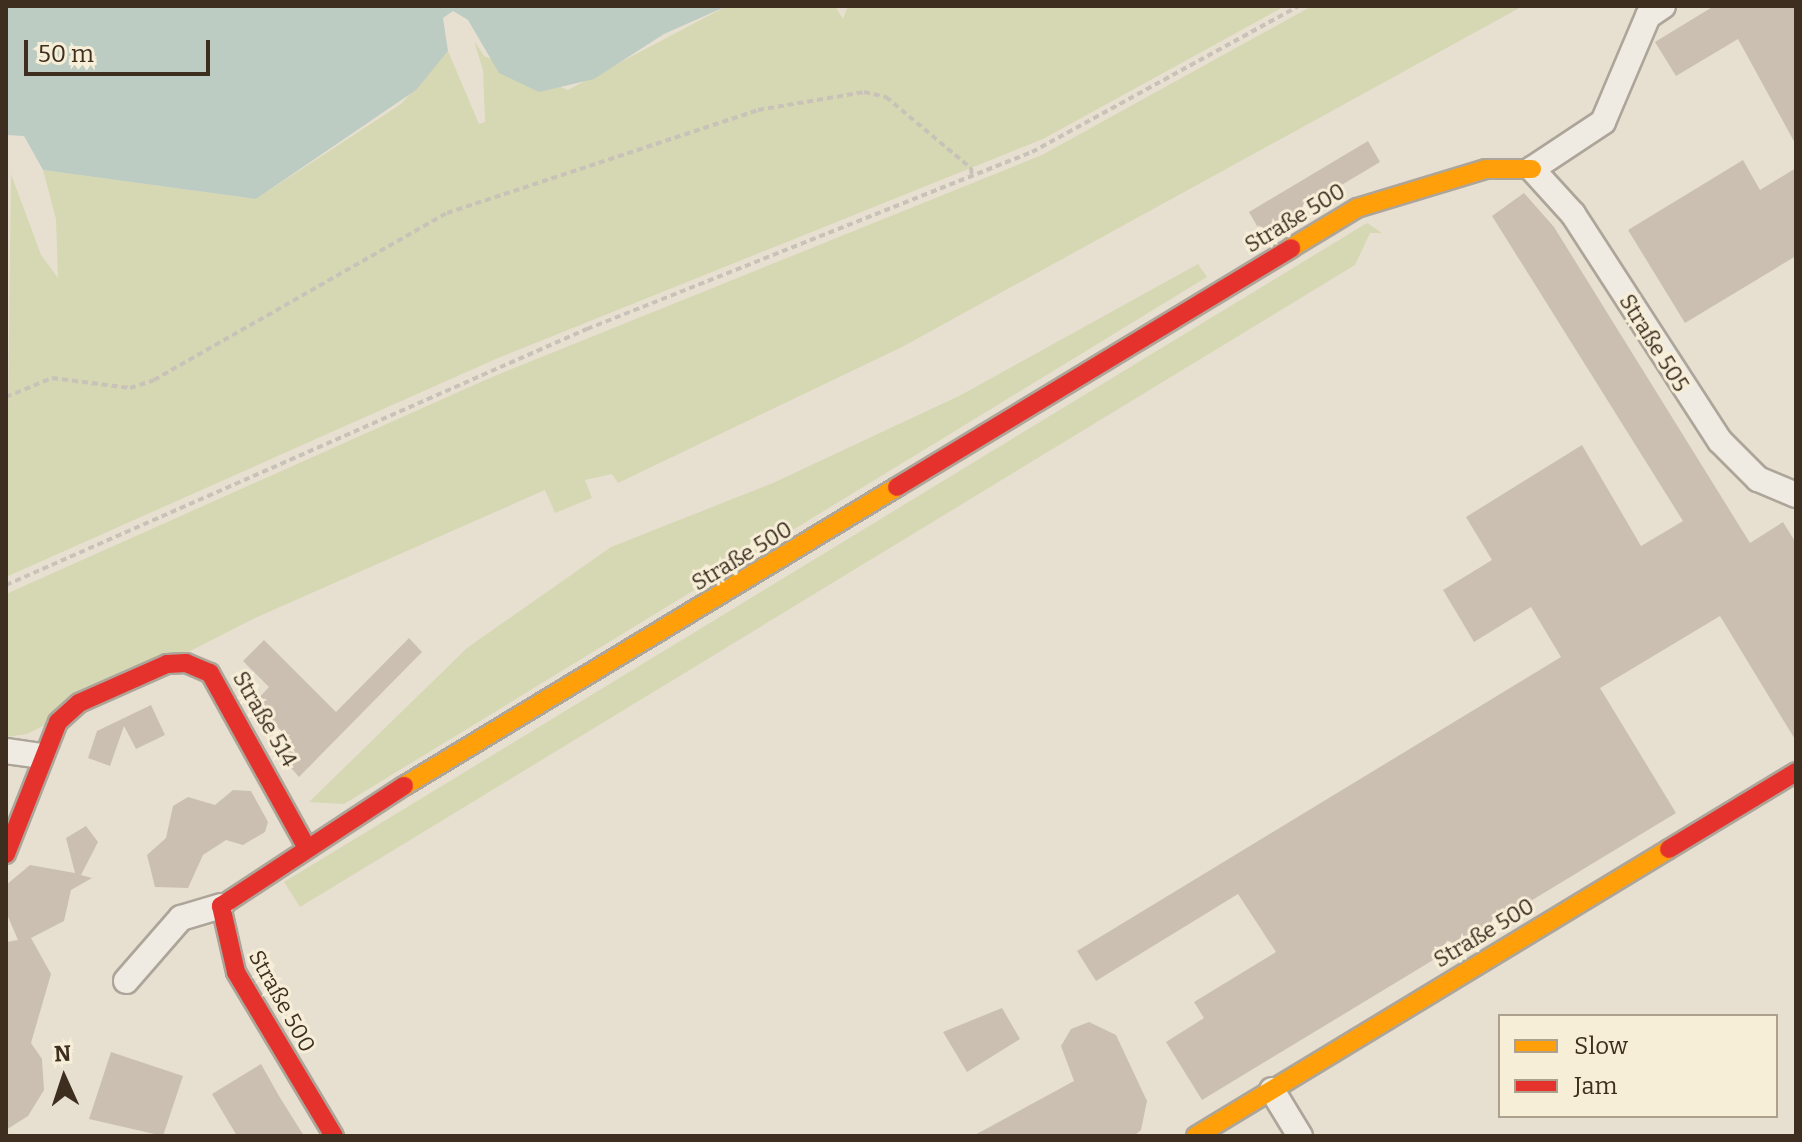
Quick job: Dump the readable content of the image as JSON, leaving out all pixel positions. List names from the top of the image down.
{
  "streets": {
    "street": ["Straße 500", "Straße 505", "Straße 514"]
  },
  "crossings": [
    ["Straße 500", "Straße 505"],
    ["Straße 500", "Straße 514"]
  ],
  "legend": ["Slow", "Jam"],
  "scale_bar": "50 m",
  "north": "top"
}
